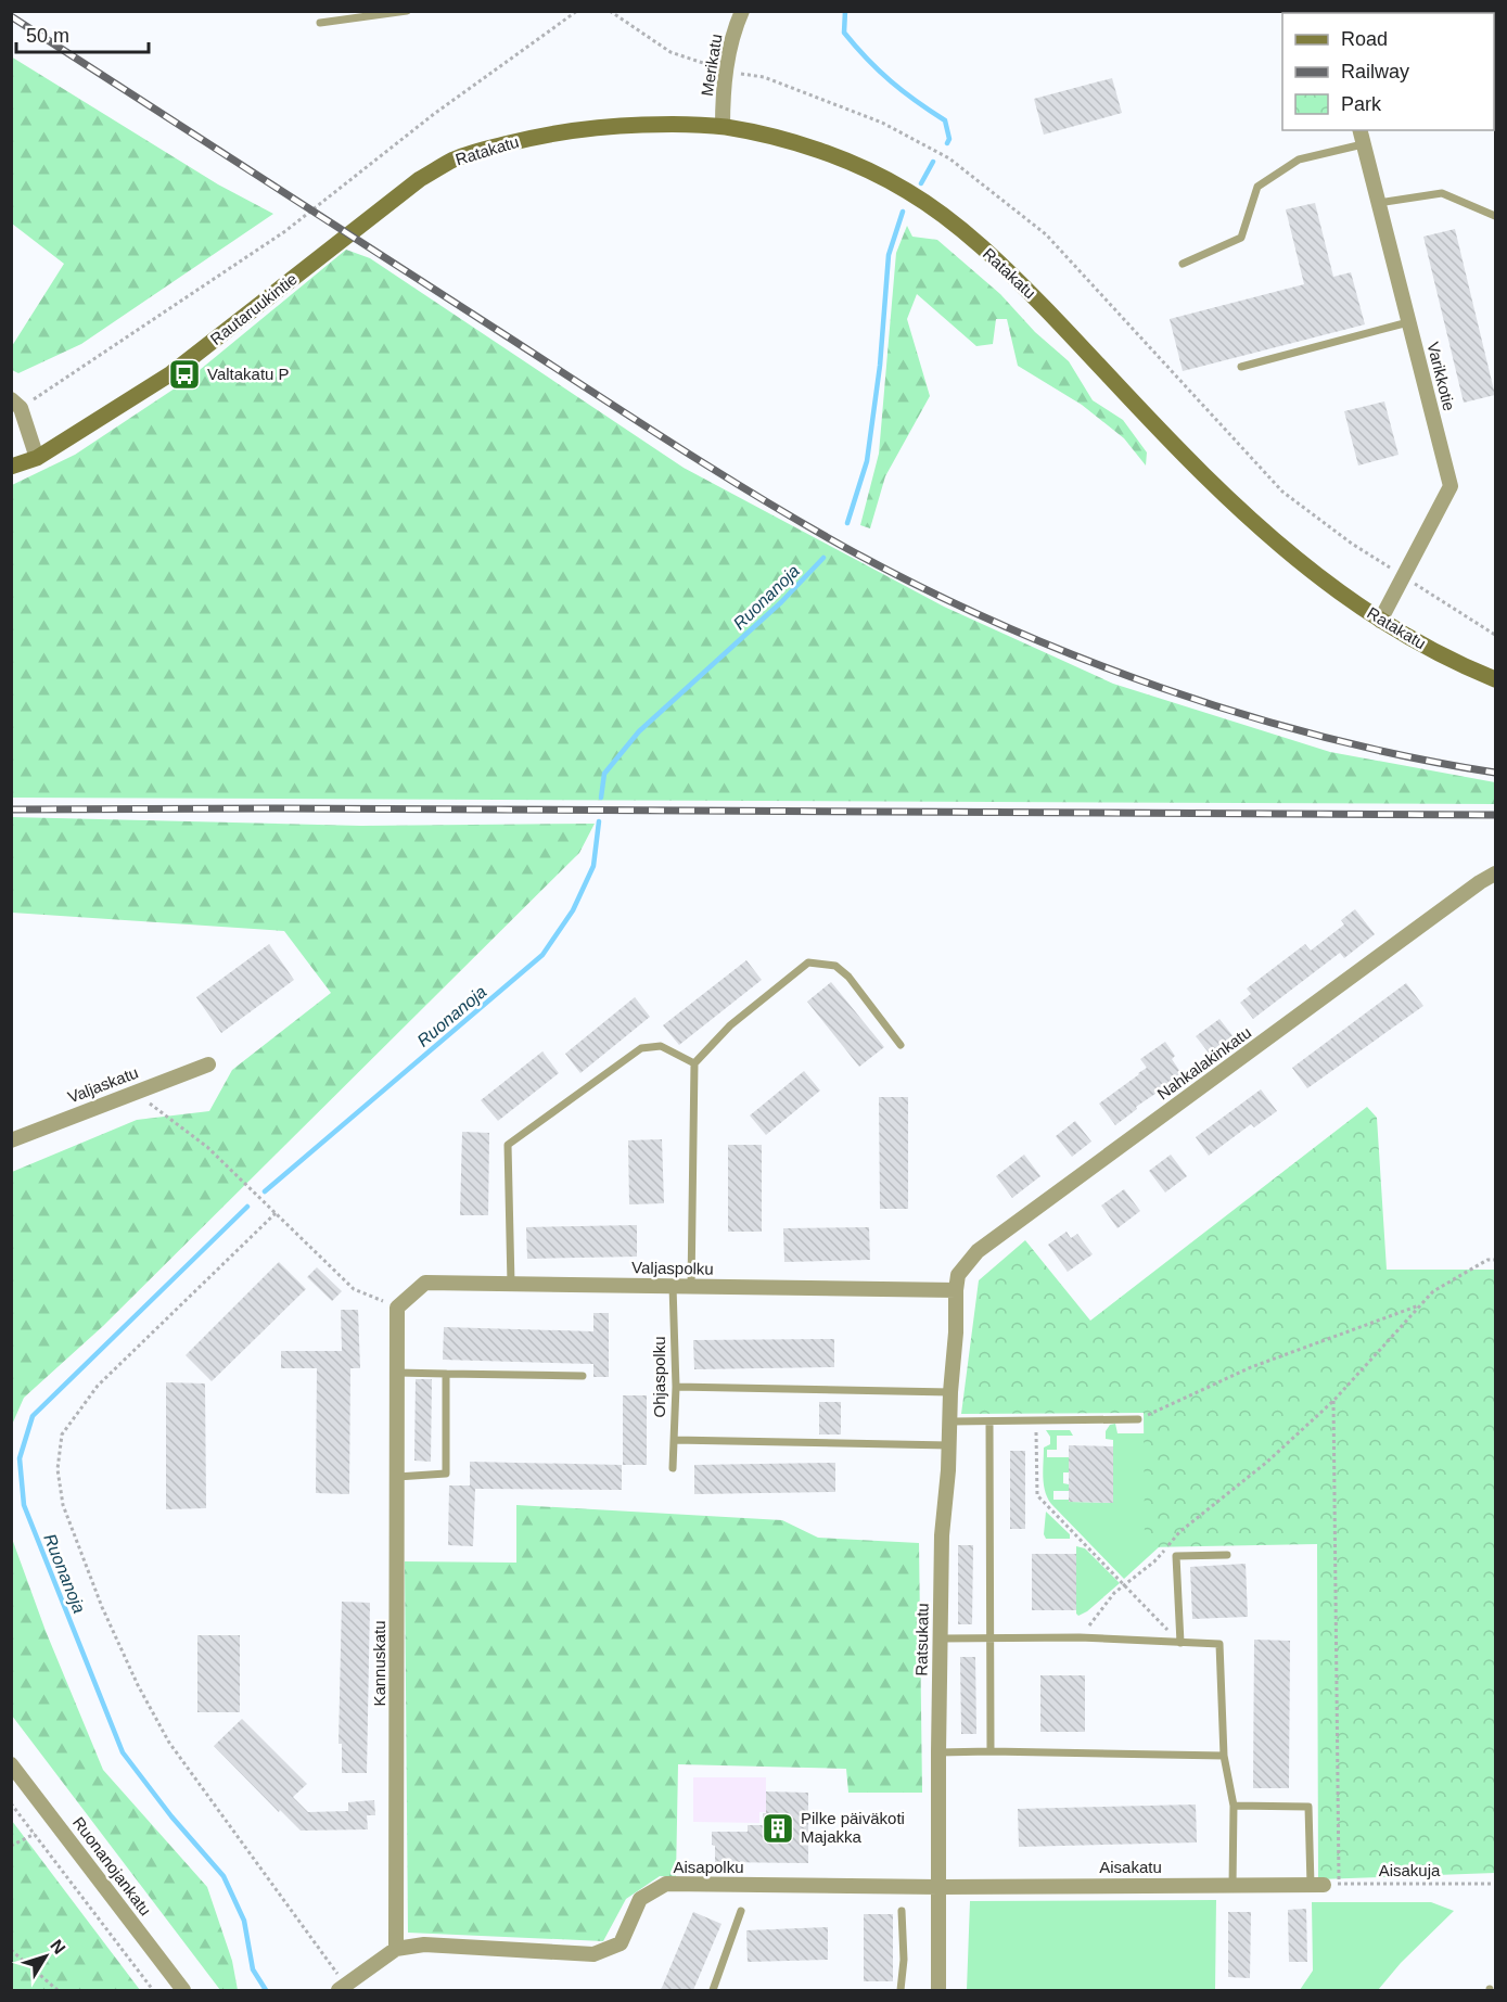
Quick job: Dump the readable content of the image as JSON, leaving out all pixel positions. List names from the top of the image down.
{
  "streets": {
    "main road": ["Ratakatu", "Rautaruukintie"],
    "street": [
      "Merikatu",
      "Varikkotie",
      "Nahkalakinkatu",
      "Valjaskatu",
      "Valjaspolku",
      "Ratsukatu",
      "Kannuskatu",
      "Ruonanojankatu",
      "Aisapolku",
      "Aisakatu"
    ],
    "lane": ["Ohjaspolku"],
    "path": ["Aisakuja"]
  },
  "crossings": [
    ["Merikatu", "Ratakatu"],
    ["Ratakatu", "Rautaruukintie"],
    ["Ratakatu", "Varikkotie"],
    ["Nahkalakinkatu", "Valjaspolku"],
    ["Nahkalakinkatu", "Ratsukatu"],
    ["Valjaspolku", "Ohjaspolku"],
    ["Valjaspolku", "Ratsukatu"],
    ["Valjaspolku", "Kannuskatu"],
    ["Ratsukatu", "Aisapolku"],
    ["Ratsukatu", "Aisakatu"],
    ["Kannuskatu", "Aisapolku"],
    ["Aisapolku", "Aisakatu"],
    ["Aisakatu", "Aisakuja"]
  ],
  "water": ["Ruonanoja"],
  "places": {
    "bus stop": ["Valtakatu P"],
    "building": ["Pilke päiväkoti Majakka"]
  },
  "legend": ["Road", "Railway", "Park"],
  "scale_bar": "50 m",
  "north": "top right"
}
